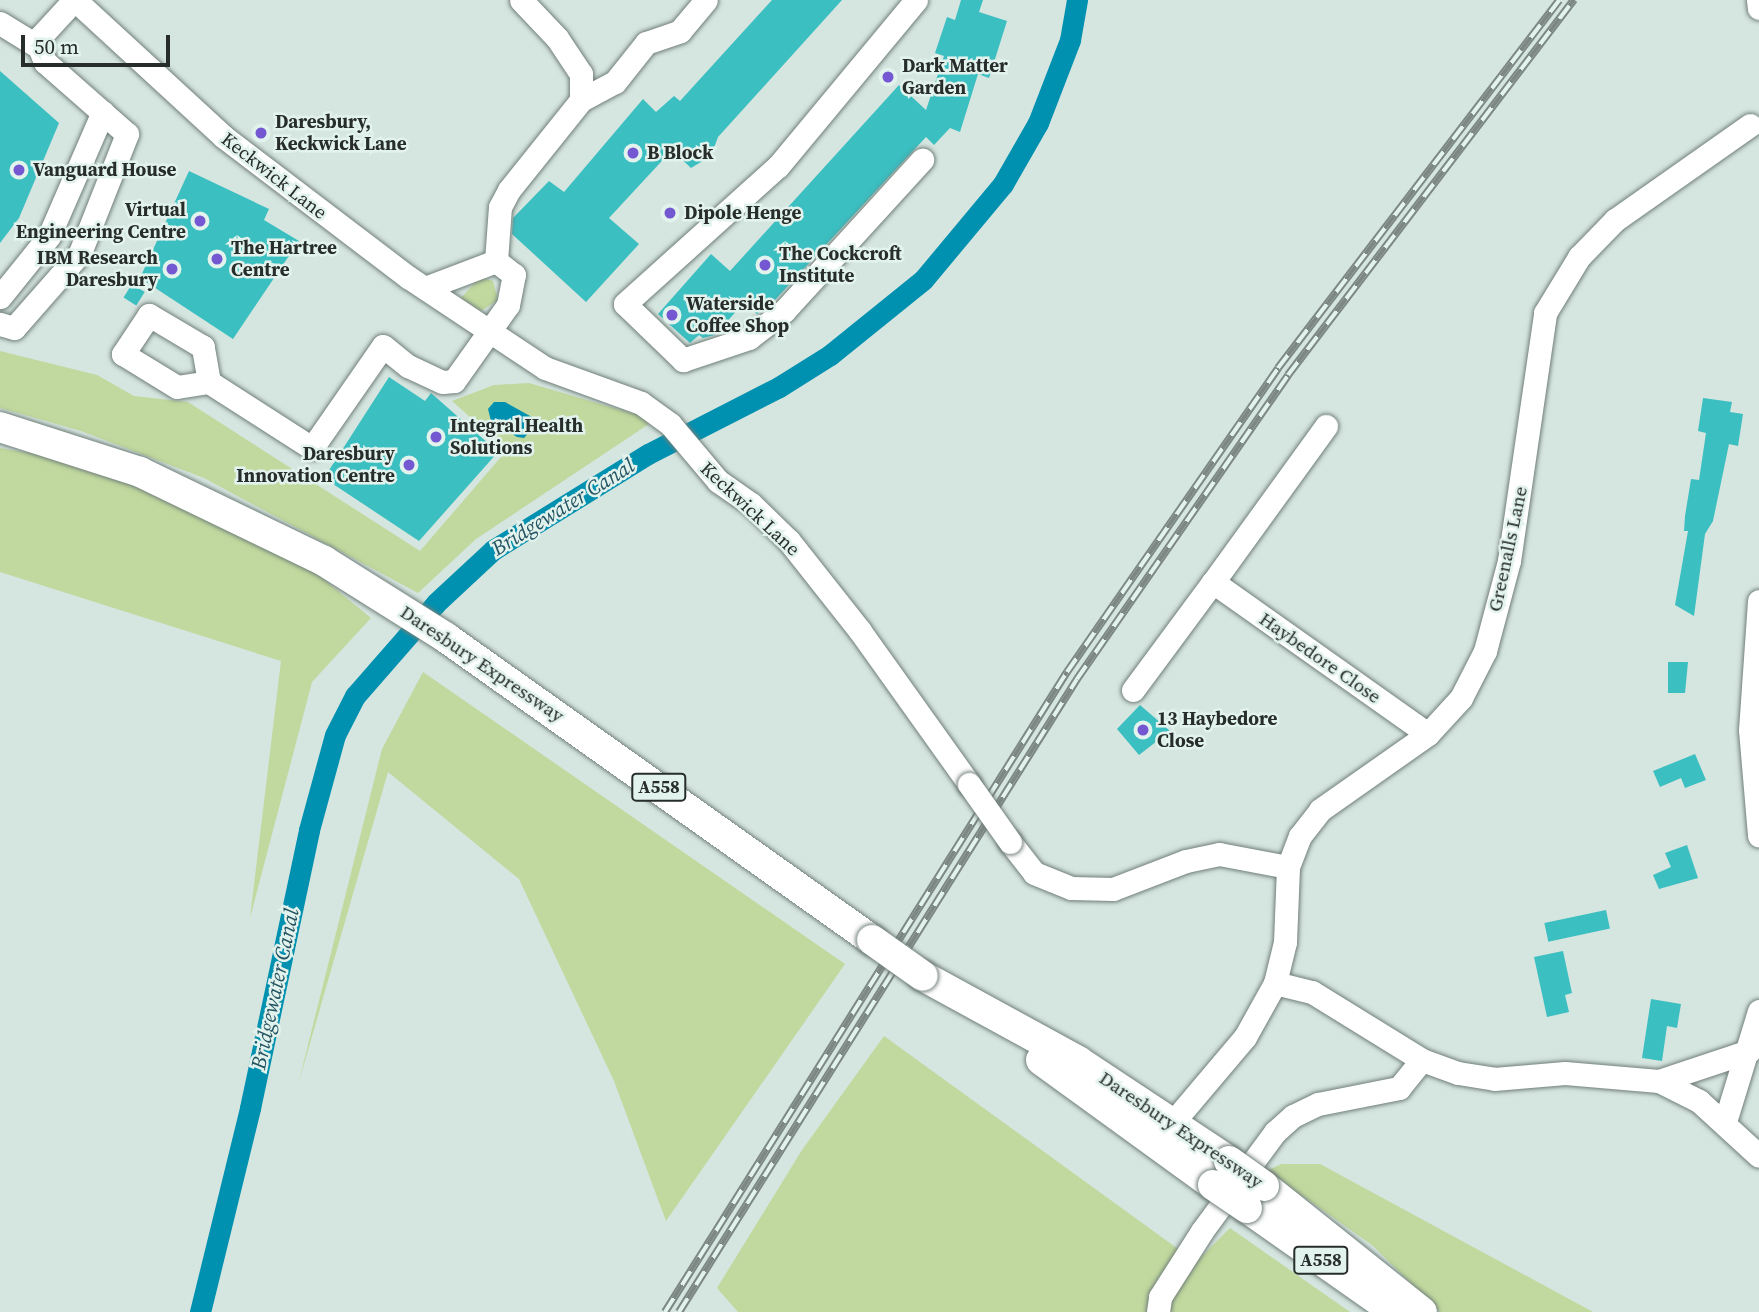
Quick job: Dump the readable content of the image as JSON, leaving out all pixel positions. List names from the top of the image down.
{
  "streets": {
    "main road": ["Daresbury Expressway", "A558"],
    "street": ["Keckwick Lane", "Greenalls Lane", "Haybedore Close"]
  },
  "crossings": [
    ["Keckwick Lane", "Greenalls Lane"],
    ["Greenalls Lane", "Haybedore Close"]
  ],
  "water": ["Bridgewater Canal"],
  "places": [
    "Dark Matter Garden",
    "Daresbury, Keckwick Lane",
    "B Block",
    "Vanguard House",
    "Dipole Henge",
    "Virtual Engineering Centre",
    "The Hartree Centre",
    "The Cockcroft Institute",
    "IBM Research Daresbury",
    "Waterside Coffee Shop",
    "Integral Health Solutions",
    "Daresbury Innovation Centre",
    "13 Haybedore Close"
  ],
  "scale_bar": "50 m"
}
